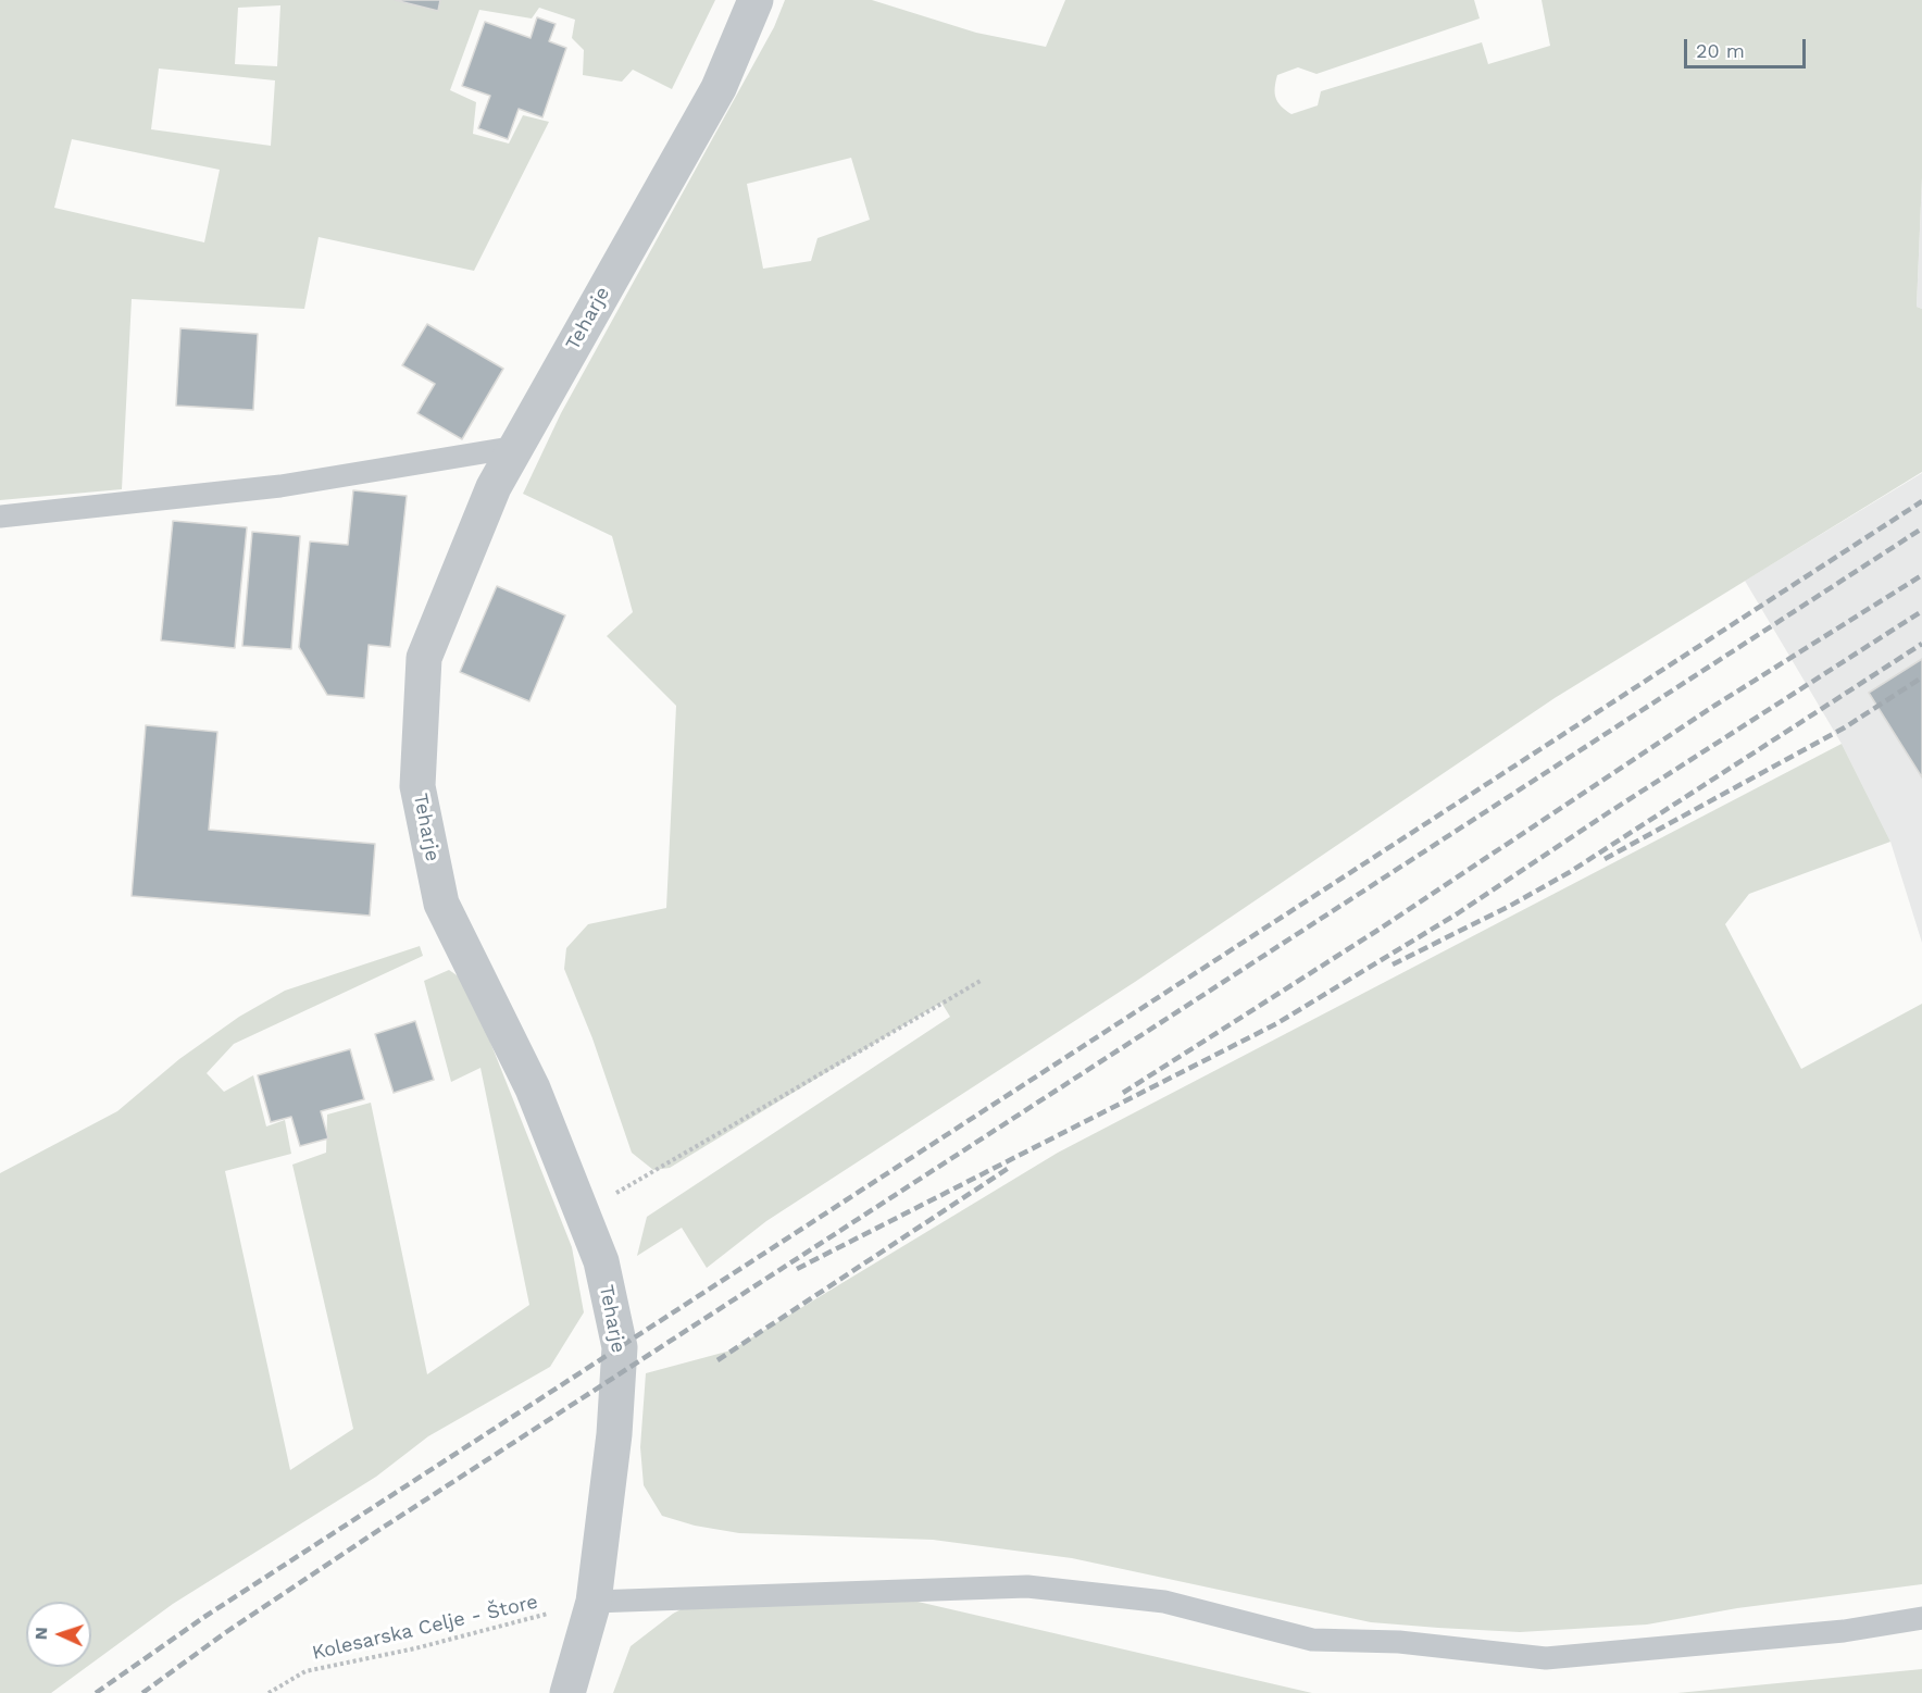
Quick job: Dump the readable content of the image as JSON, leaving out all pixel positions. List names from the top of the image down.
{
  "streets": {
    "street": ["Teharje"],
    "path": ["Kolesarska Celje - Štore"]
  },
  "crossings": [
    ["Teharje", "Kolesarska Celje - Štore"]
  ],
  "scale_bar": "20 m",
  "north": "left"
}
